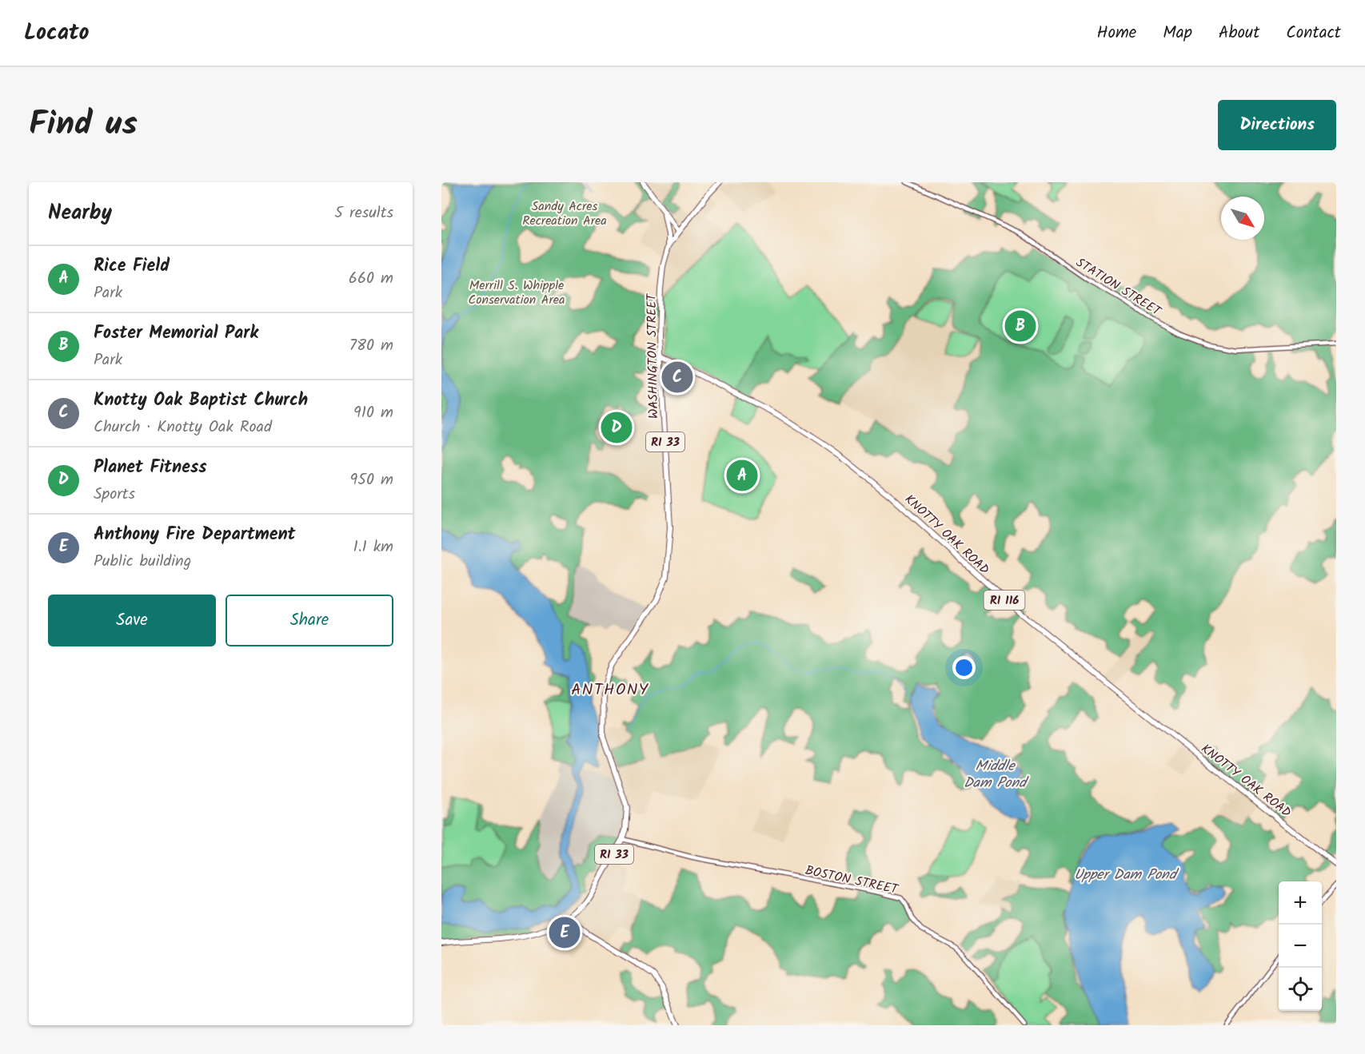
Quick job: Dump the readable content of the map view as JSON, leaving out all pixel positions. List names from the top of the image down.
{
  "streets": {
    "main road": [
      "WASHINGTON STREET",
      "RI 33",
      "KNOTTY OAK ROAD",
      "RI 116"
    ],
    "street": ["STATION STREET", "BOSTON STREET"]
  },
  "crossings": [
    ["WASHINGTON STREET", "RI 33"],
    ["WASHINGTON STREET", "KNOTTY OAK ROAD"],
    ["WASHINGTON STREET", "BOSTON STREET"]
  ],
  "districts": ["ANTHONY"],
  "water": ["Middle Dam Pond", "Upper Dam Pond"],
  "parks": ["Sandy Acres Recreation Area", "Merrill S. Whipple Conservation Area"],
  "north": "bottom right",
  "page": {
    "header": "Locato",
    "nav": [
      "Home",
      "Map",
      "About",
      "Contact"
    ],
    "title": "Find us",
    "buttons": [
      "Directions",
      ["Save", "Share"]
    ],
    "heading": ["Nearby", "5 results"],
    "list": [
      {
        "mark": "A",
        "name": "Rice Field",
        "note": "Park",
        "value": "660 m"
      },
      {
        "mark": "B",
        "name": "Foster Memorial Park",
        "note": "Park",
        "value": "780 m"
      },
      {
        "mark": "C",
        "name": "Knotty Oak Baptist Church",
        "note": "Church · Knotty Oak Road",
        "value": "910 m"
      },
      {
        "mark": "D",
        "name": "Planet Fitness",
        "note": "Sports",
        "value": "950 m"
      },
      {
        "mark": "E",
        "name": "Anthony Fire Department",
        "note": "Public building",
        "value": "1.1 km"
      }
    ],
    "pins": [
      "B",
      "C",
      "D",
      "A",
      "E"
    ],
    "map_buttons": ["+", "−"]
  }
}
